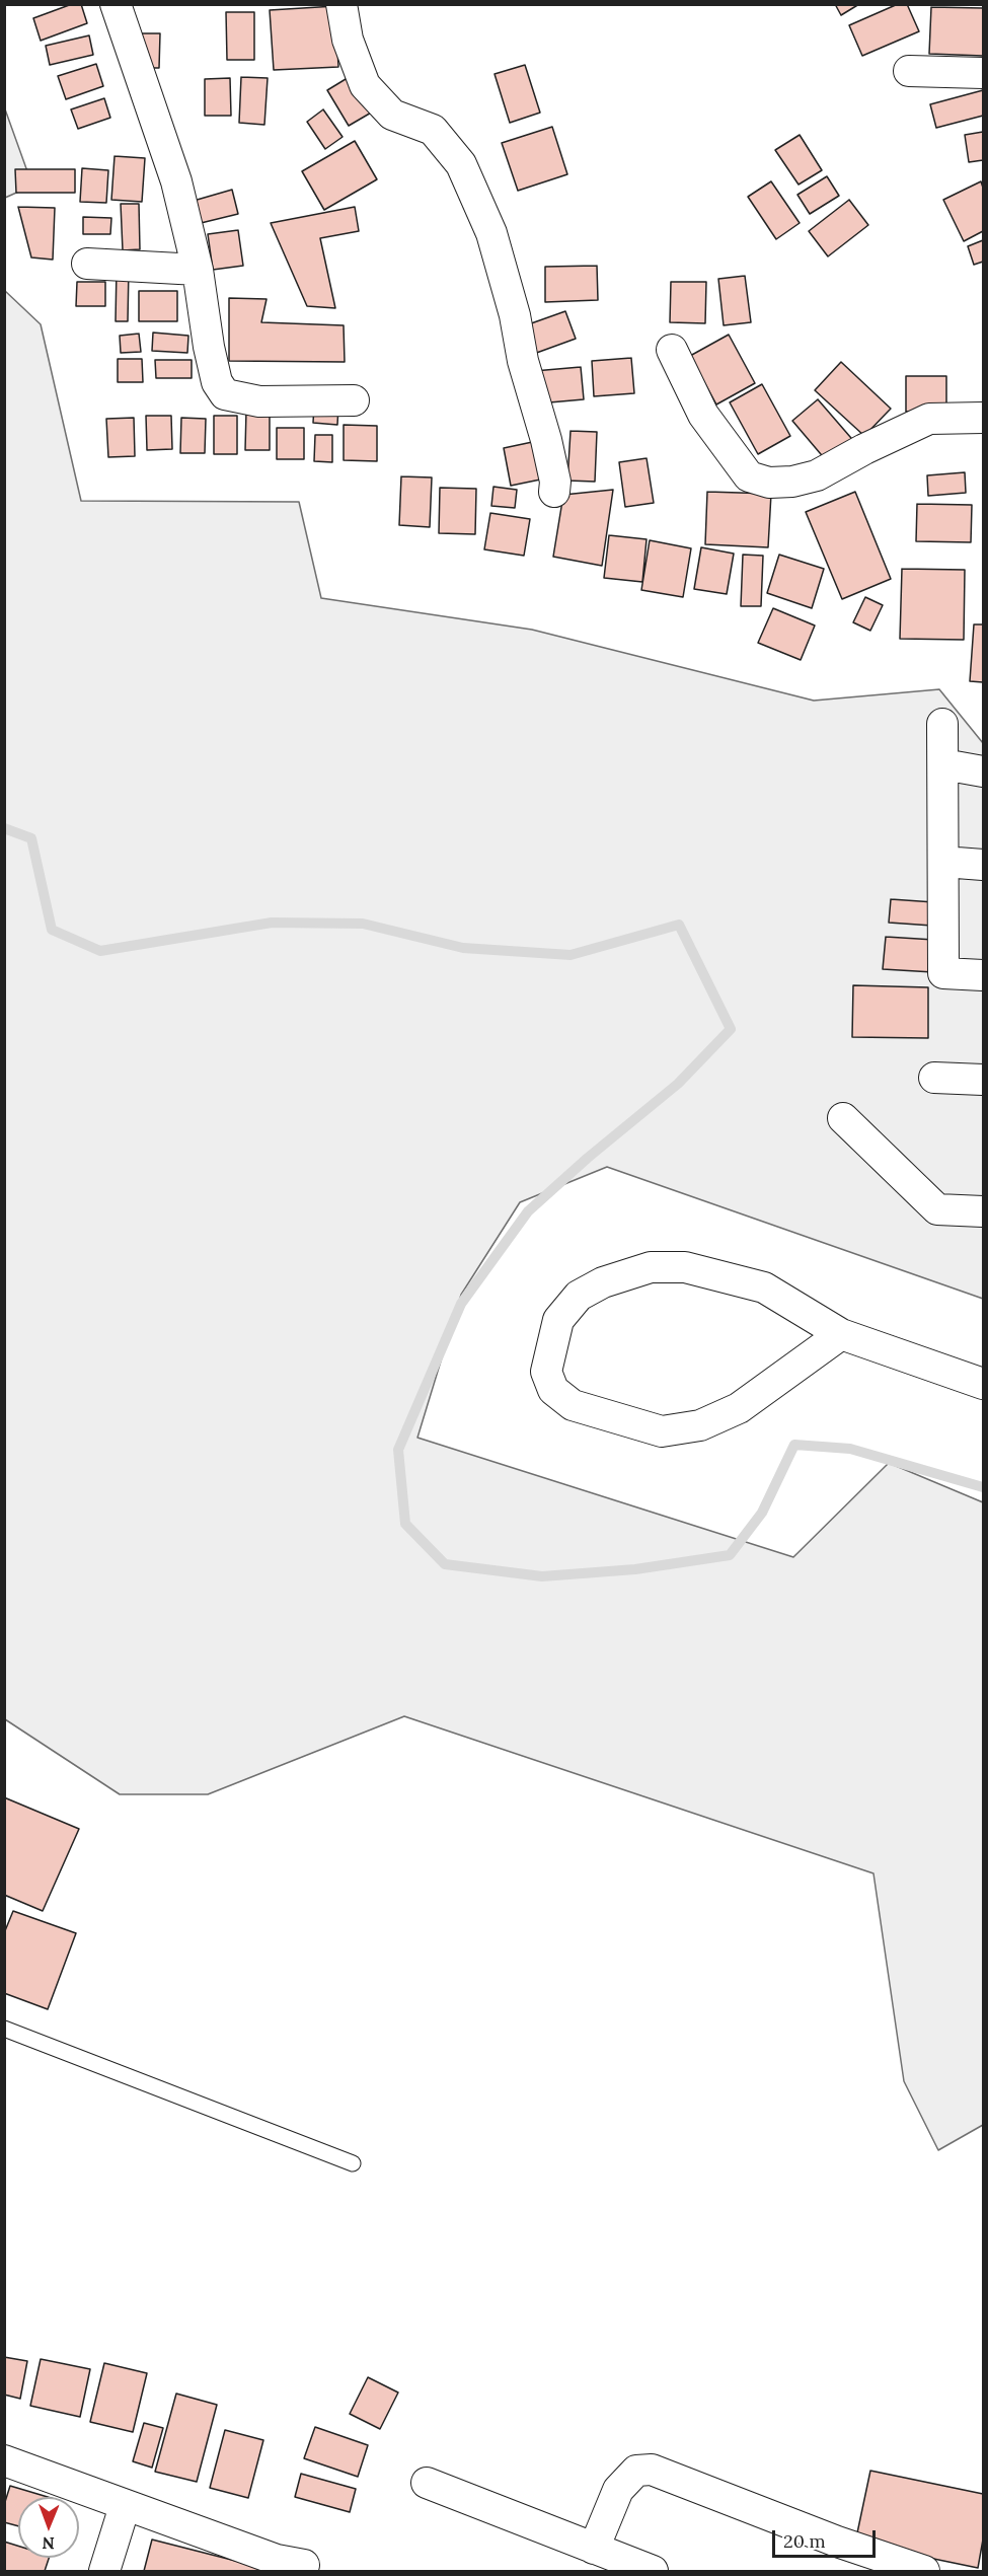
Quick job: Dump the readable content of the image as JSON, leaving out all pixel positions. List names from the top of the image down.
{
  "scale_bar": "20 m",
  "north": "bottom"
}
